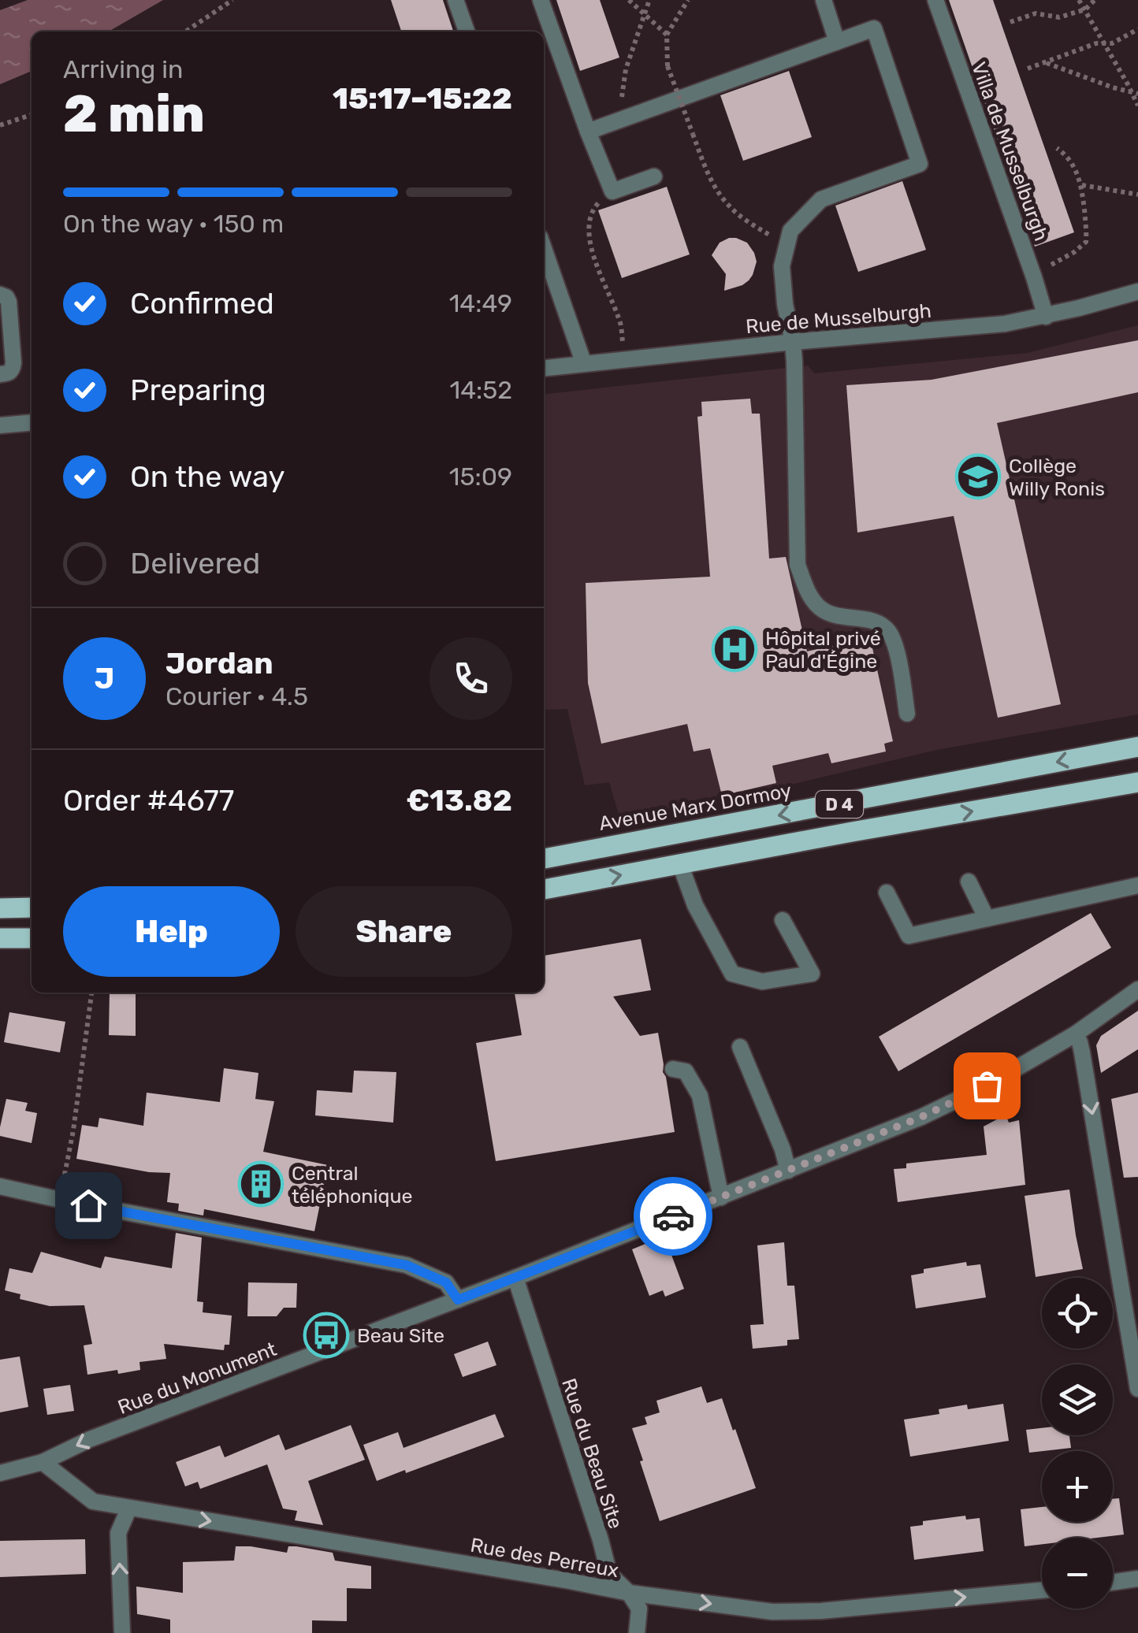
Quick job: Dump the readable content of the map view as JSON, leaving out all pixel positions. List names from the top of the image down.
{
  "streets": {
    "main road": ["D 4", "Avenue Marx Dormoy"],
    "street": [
      "Villa de Musselburgh",
      "Rue de Musselburgh",
      "Rue du Monument",
      "Rue du Beau Site",
      "Rue des Perreux"
    ]
  },
  "crossings": [
    ["Villa de Musselburgh", "Rue de Musselburgh"],
    ["Rue du Monument", "Rue du Beau Site"],
    ["Rue du Monument", "Rue des Perreux"],
    ["Rue du Beau Site", "Rue des Perreux"]
  ],
  "one_way": ["Rue du Monument", "Rue des Perreux"],
  "places": {
    "school or university": ["Collège Willy Ronis"],
    "hospital": ["Hôpital privé Paul d'Égine"],
    "building": ["Central téléphonique"],
    "bus stop": ["Beau Site"]
  },
  "page": {
    "heading": ["2 min", "Arriving in", "15:17–15:22"],
    "panel": [
      "Jordan",
      "Courier · 4.5",
      "Order #4677",
      "€13.82"
    ],
    "bar": "On the way · 150 m",
    "list": [
      ["Confirmed", "14:49"],
      ["Preparing", "14:52"],
      ["On the way", "15:09"],
      "Delivered"
    ],
    "round": "J",
    "buttons": ["Help", "Share"],
    "map_buttons": ["+", "−"]
  }
}
